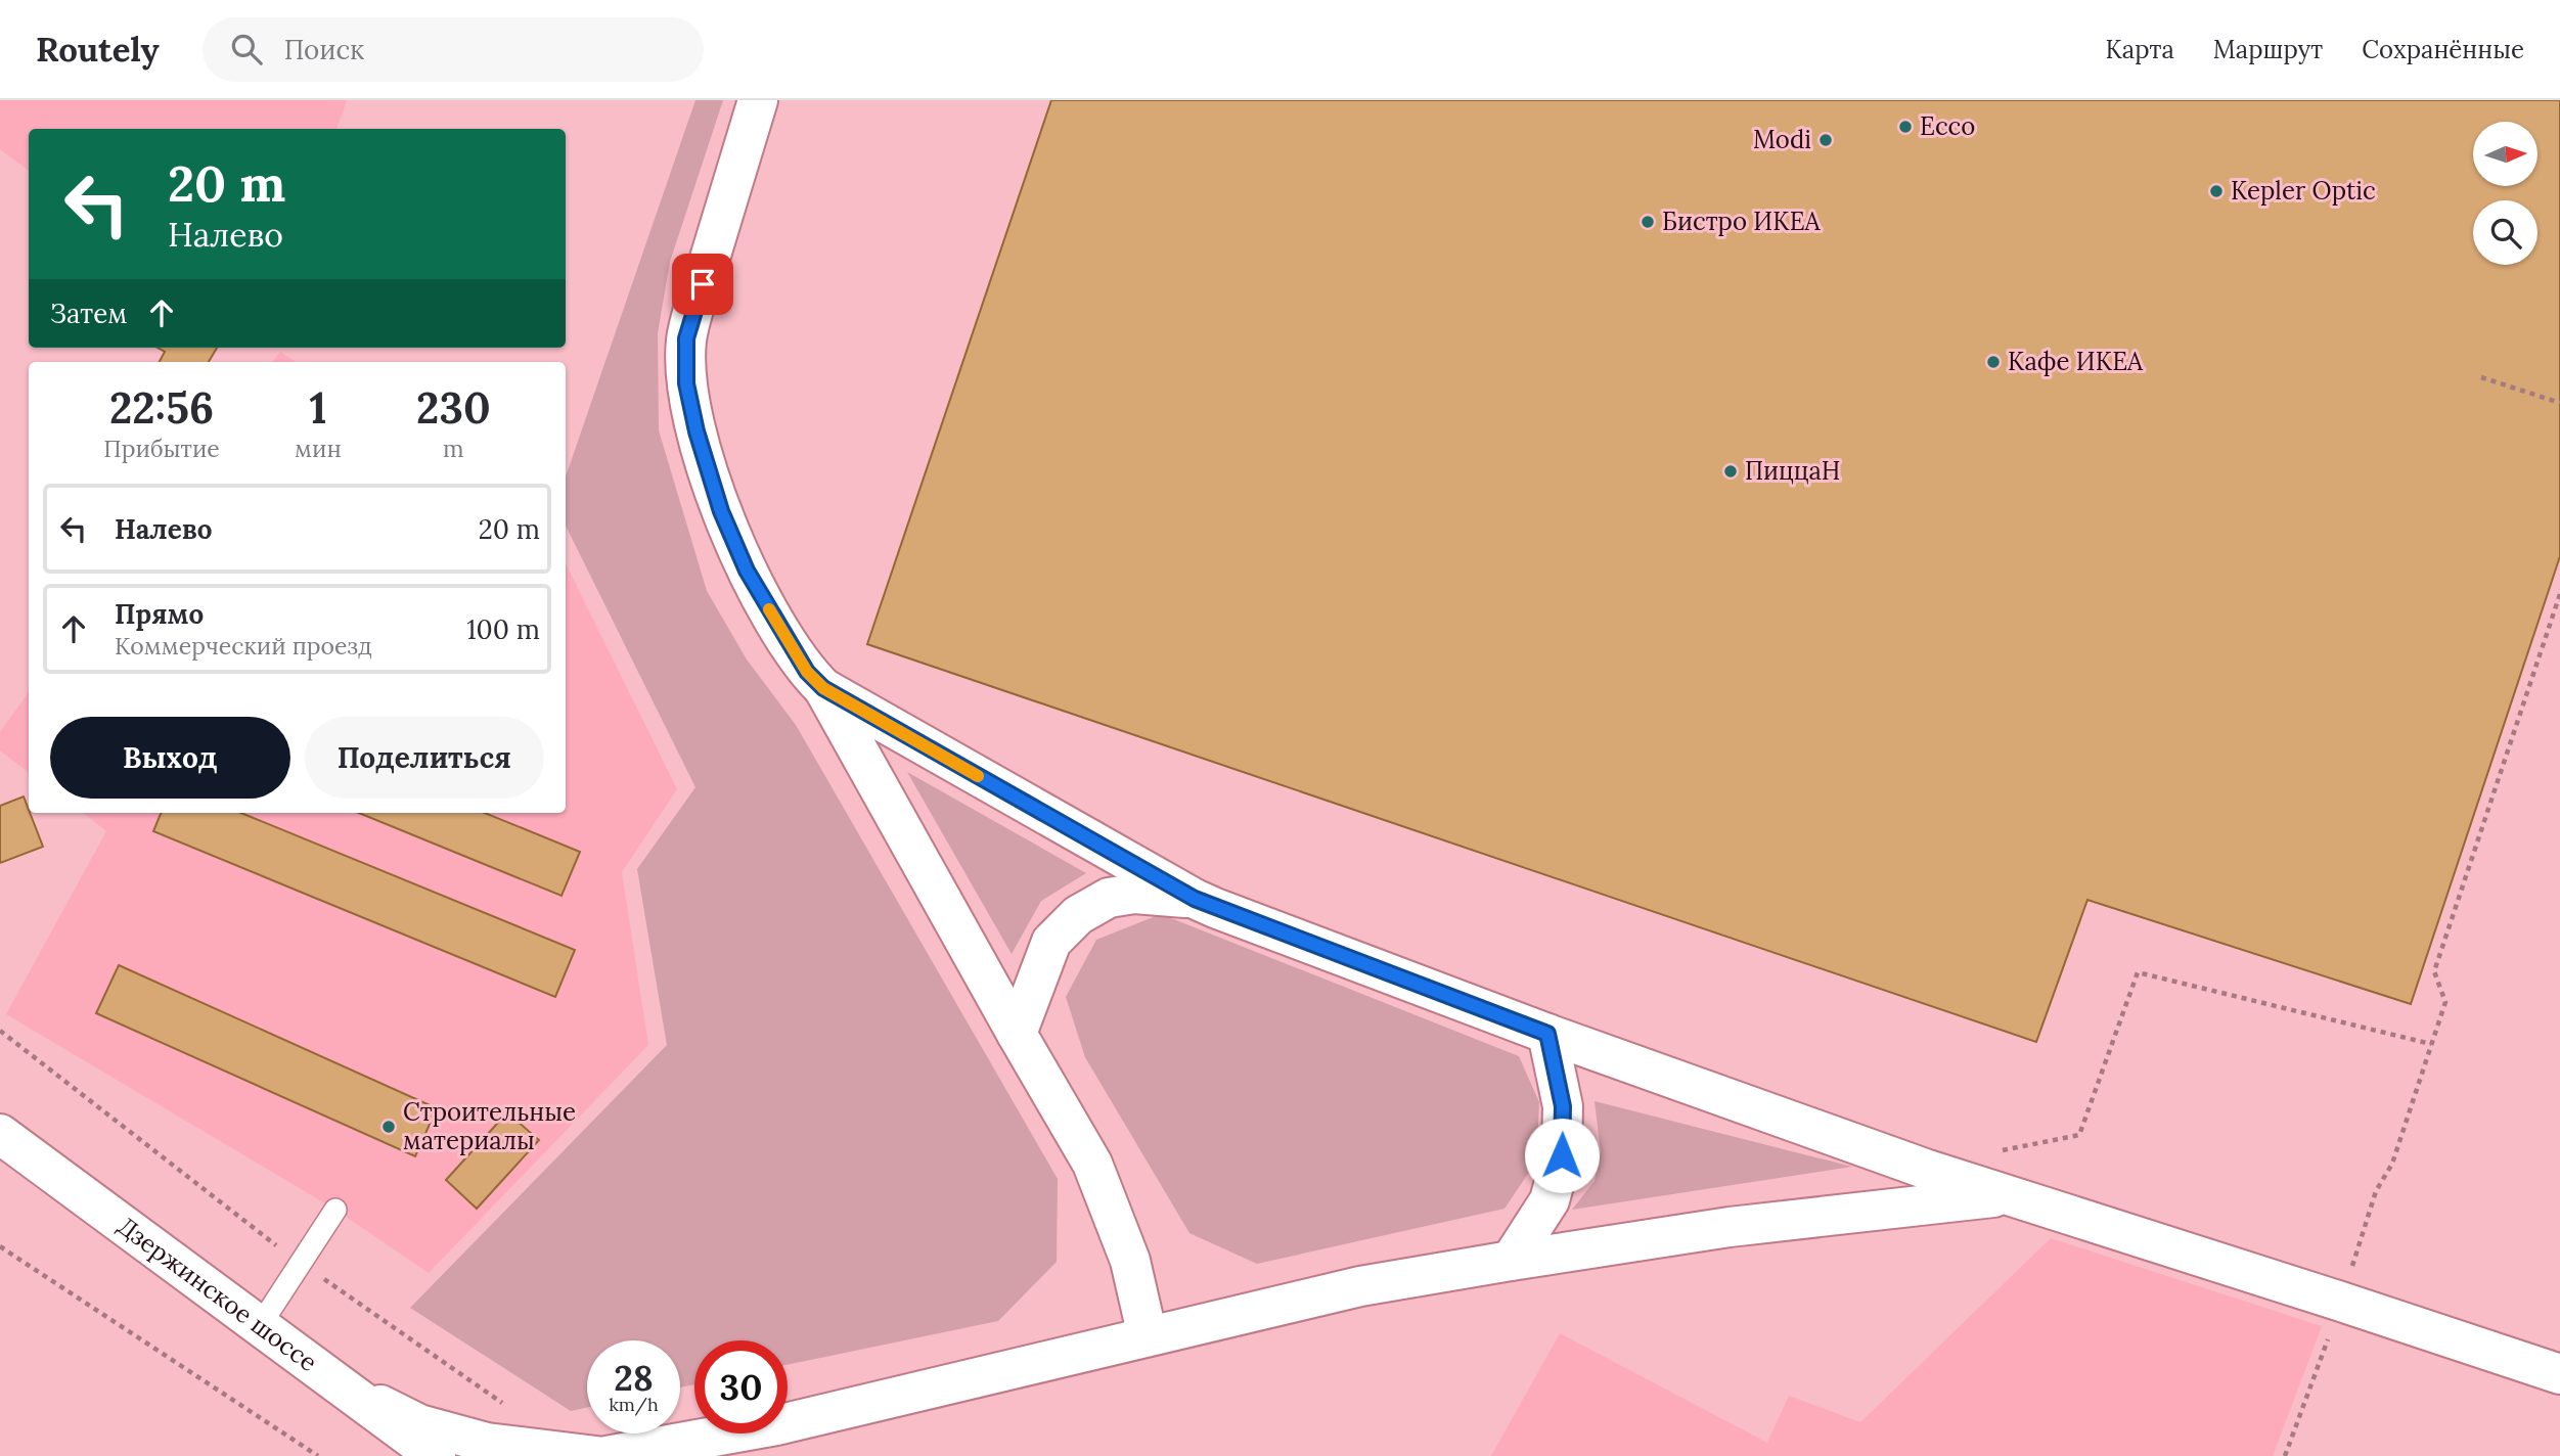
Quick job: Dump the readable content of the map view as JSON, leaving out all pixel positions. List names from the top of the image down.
{
  "streets": {
    "street": ["Дзержинское шоссе"]
  },
  "places": [
    "Ecco",
    "Modi",
    "Kepler Optic",
    "Бистро ИКЕА",
    "Кафе ИКЕА",
    "ПиццаН",
    "Строительные материалы"
  ],
  "north": "right",
  "page": {
    "header": "Routely",
    "search": "Поиск",
    "nav": ["Карта", "Маршрут", "Сохранённые"],
    "turn": ["20 m", "Налево"],
    "then": "Затем",
    "eta": [
      "22:56",
      "Прибытие",
      "1",
      "мин",
      "230",
      "m"
    ],
    "list": [
      {
        "name": "Налево",
        "value": "20 m"
      },
      {
        "name": "Прямо",
        "note": "Коммерческий проезд",
        "value": "100 m"
      }
    ],
    "buttons": ["Выход", "Поделиться"],
    "speed": "28 km/h",
    "limit": "30"
  }
}
